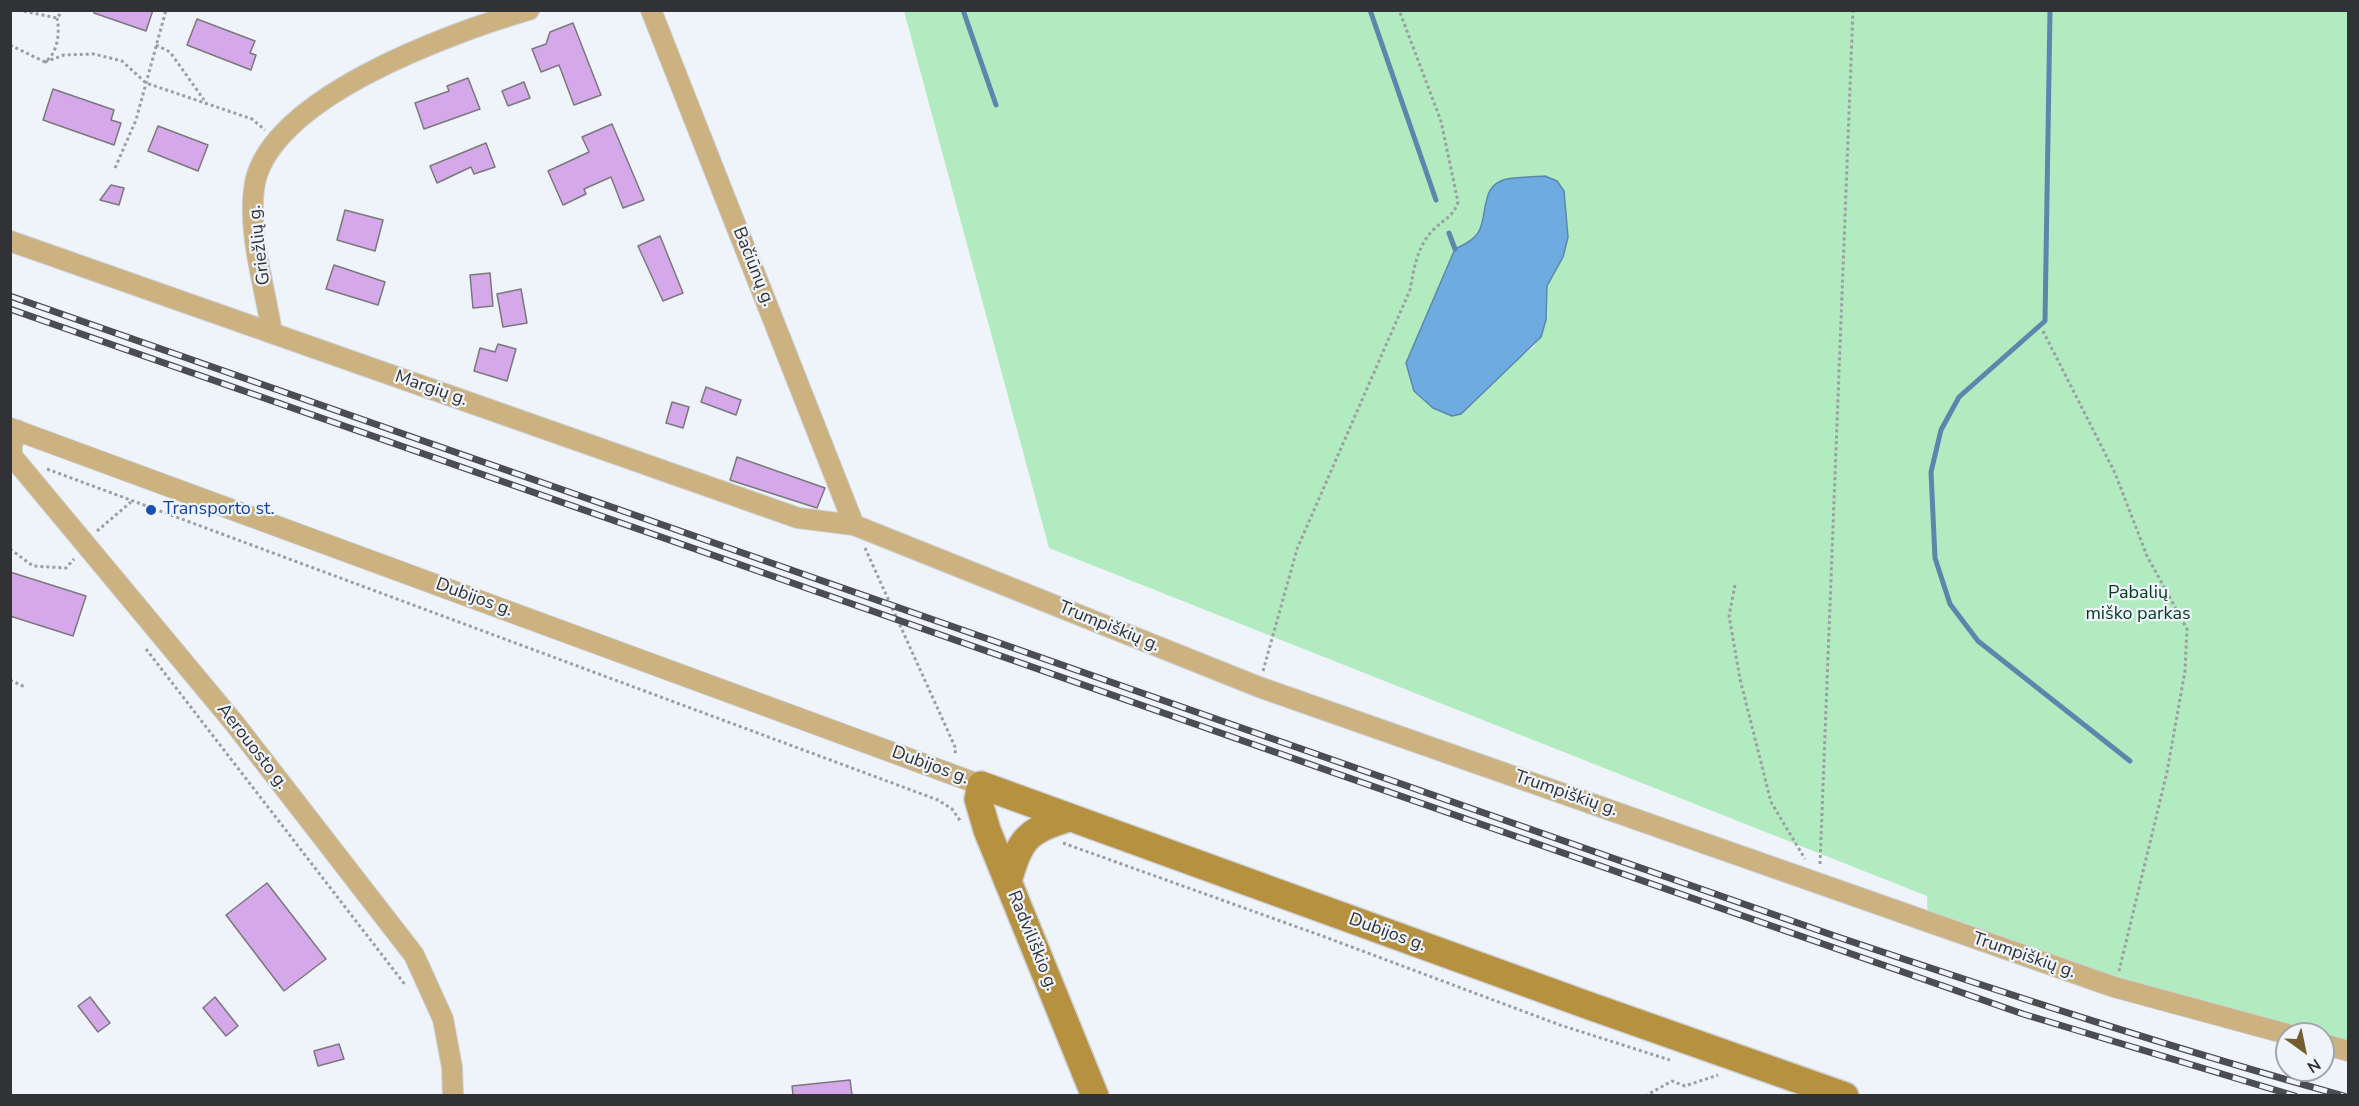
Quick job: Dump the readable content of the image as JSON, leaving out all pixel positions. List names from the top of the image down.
{
  "streets": {
    "main road": ["Dubijos g.", "Radviliškio g."],
    "street": [
      "Griežlių g.",
      "Bačiūnų g.",
      "Margių g.",
      "Trumpiškių g.",
      "Aerouosto g."
    ]
  },
  "crossings": [
    ["Griežlių g.", "Margių g."],
    ["Bačiūnų g.", "Margių g."],
    ["Bačiūnų g.", "Trumpiškių g."],
    ["Margių g.", "Trumpiškių g."],
    ["Dubijos g.", "Aerouosto g."],
    ["Dubijos g.", "Radviliškio g."]
  ],
  "parks": ["Pabalių miško parkas"],
  "places": ["Transporto st."],
  "north": "bottom right"
}
